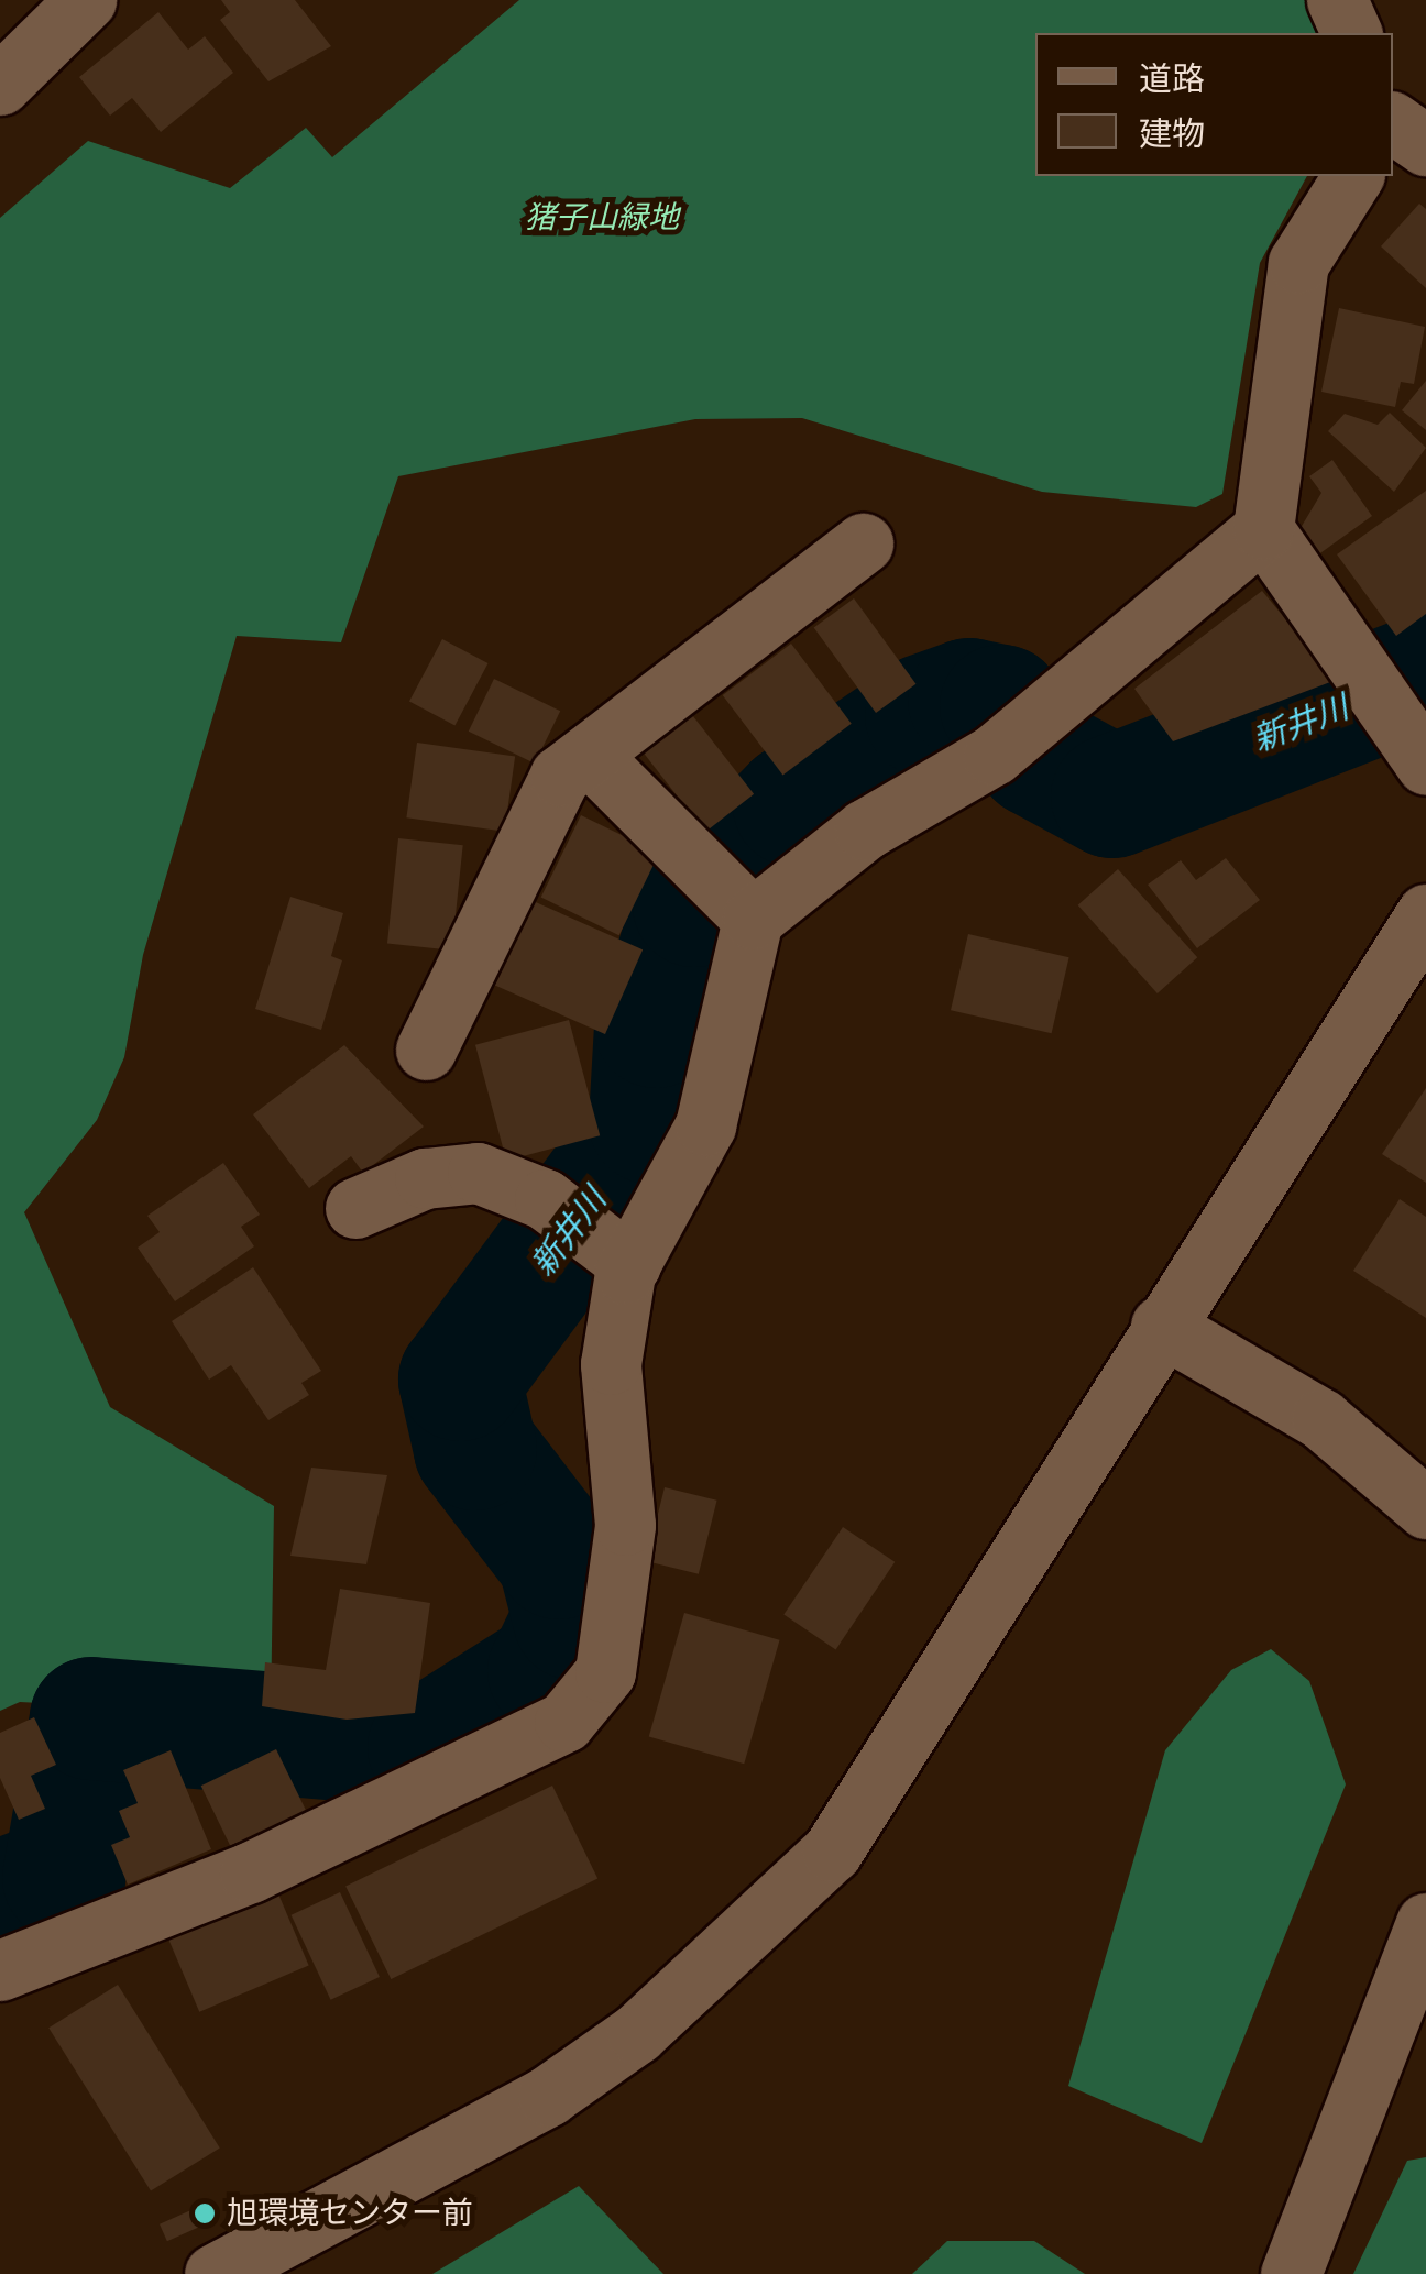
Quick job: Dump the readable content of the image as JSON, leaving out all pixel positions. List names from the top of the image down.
{
  "water": ["新井川"],
  "parks": ["猪子山緑地"],
  "places": ["旭環境センター前"],
  "legend": ["道路", "建物"]
}
